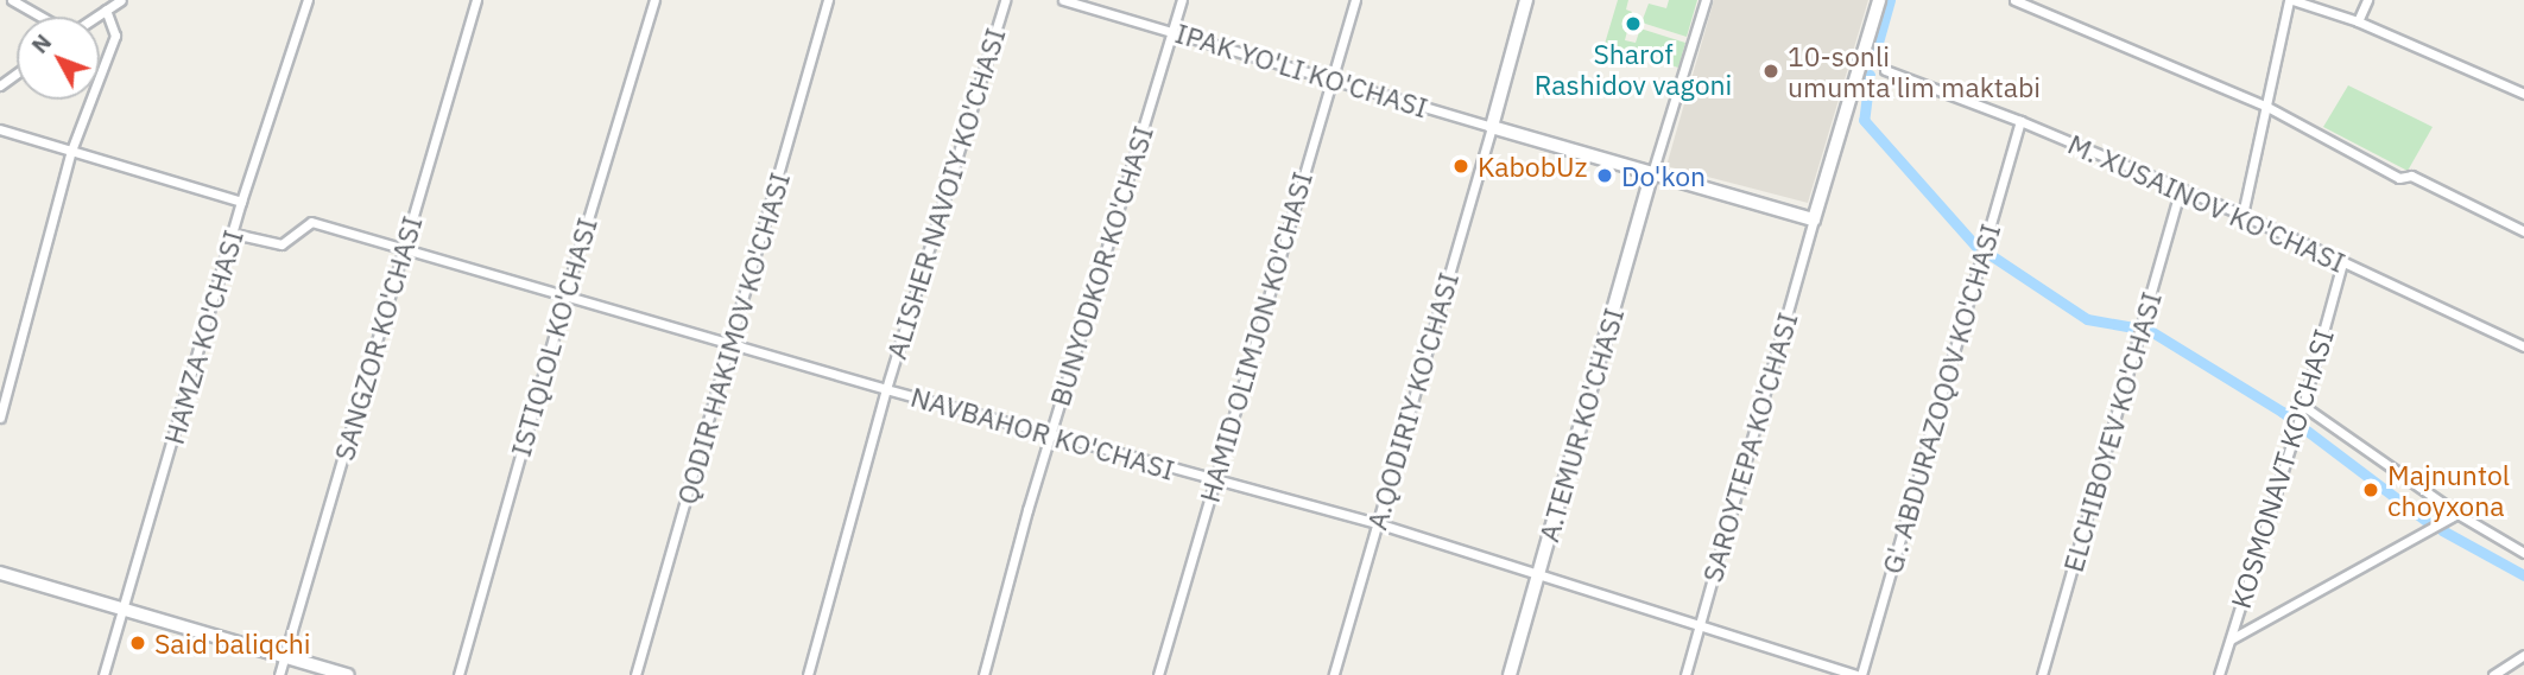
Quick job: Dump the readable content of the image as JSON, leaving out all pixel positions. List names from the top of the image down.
{
  "streets": {
    "main road": ["A.TEMUR KO'CHASI"],
    "street": [
      "IPAK YO'LI KO'CHASI",
      "ALISHER NAVOIY KO'CHASI",
      "M. XUSAINOV KO'CHASI",
      "BUNYODKOR KO'CHASI",
      "HAMZA KO'CHASI",
      "ISTIQLOL KO'CHASI",
      "HAMID OLIMJON KO'CHASI",
      "SANGZOR KO'CHASI",
      "QODIR HAKIMOV KO'CHASI",
      "G'. ABDURAZOQOV KO'CHASI",
      "A.QODIRIY KO'CHASI",
      "ELCHIBOYEV KO'CHASI",
      "NAVBAHOR KO'CHASI",
      "SAROYTEPA KO'CHASI",
      "KOSMONAVT KO'CHASI"
    ]
  },
  "crossings": [
    ["IPAK YO'LI KO'CHASI", "BUNYODKOR KO'CHASI"],
    ["IPAK YO'LI KO'CHASI", "HAMID OLIMJON KO'CHASI"],
    ["IPAK YO'LI KO'CHASI", "A.QODIRIY KO'CHASI"],
    ["ALISHER NAVOIY KO'CHASI", "NAVBAHOR KO'CHASI"],
    ["M. XUSAINOV KO'CHASI", "G'. ABDURAZOQOV KO'CHASI"],
    ["M. XUSAINOV KO'CHASI", "ELCHIBOYEV KO'CHASI"],
    ["M. XUSAINOV KO'CHASI", "KOSMONAVT KO'CHASI"],
    ["BUNYODKOR KO'CHASI", "NAVBAHOR KO'CHASI"],
    ["HAMZA KO'CHASI", "NAVBAHOR KO'CHASI"],
    ["ISTIQLOL KO'CHASI", "NAVBAHOR KO'CHASI"],
    ["HAMID OLIMJON KO'CHASI", "NAVBAHOR KO'CHASI"],
    ["SANGZOR KO'CHASI", "NAVBAHOR KO'CHASI"],
    ["QODIR HAKIMOV KO'CHASI", "NAVBAHOR KO'CHASI"],
    ["A.QODIRIY KO'CHASI", "NAVBAHOR KO'CHASI"],
    ["A.TEMUR KO'CHASI", "NAVBAHOR KO'CHASI"],
    ["NAVBAHOR KO'CHASI", "SAROYTEPA KO'CHASI"]
  ],
  "places": [
    "Sharof Rashidov vagoni",
    "10-sonli umumta'lim maktabi",
    "KabobUz",
    "Do'kon",
    "Majnuntol choyxona",
    "Said baliqchi"
  ],
  "north": "top left"
}
